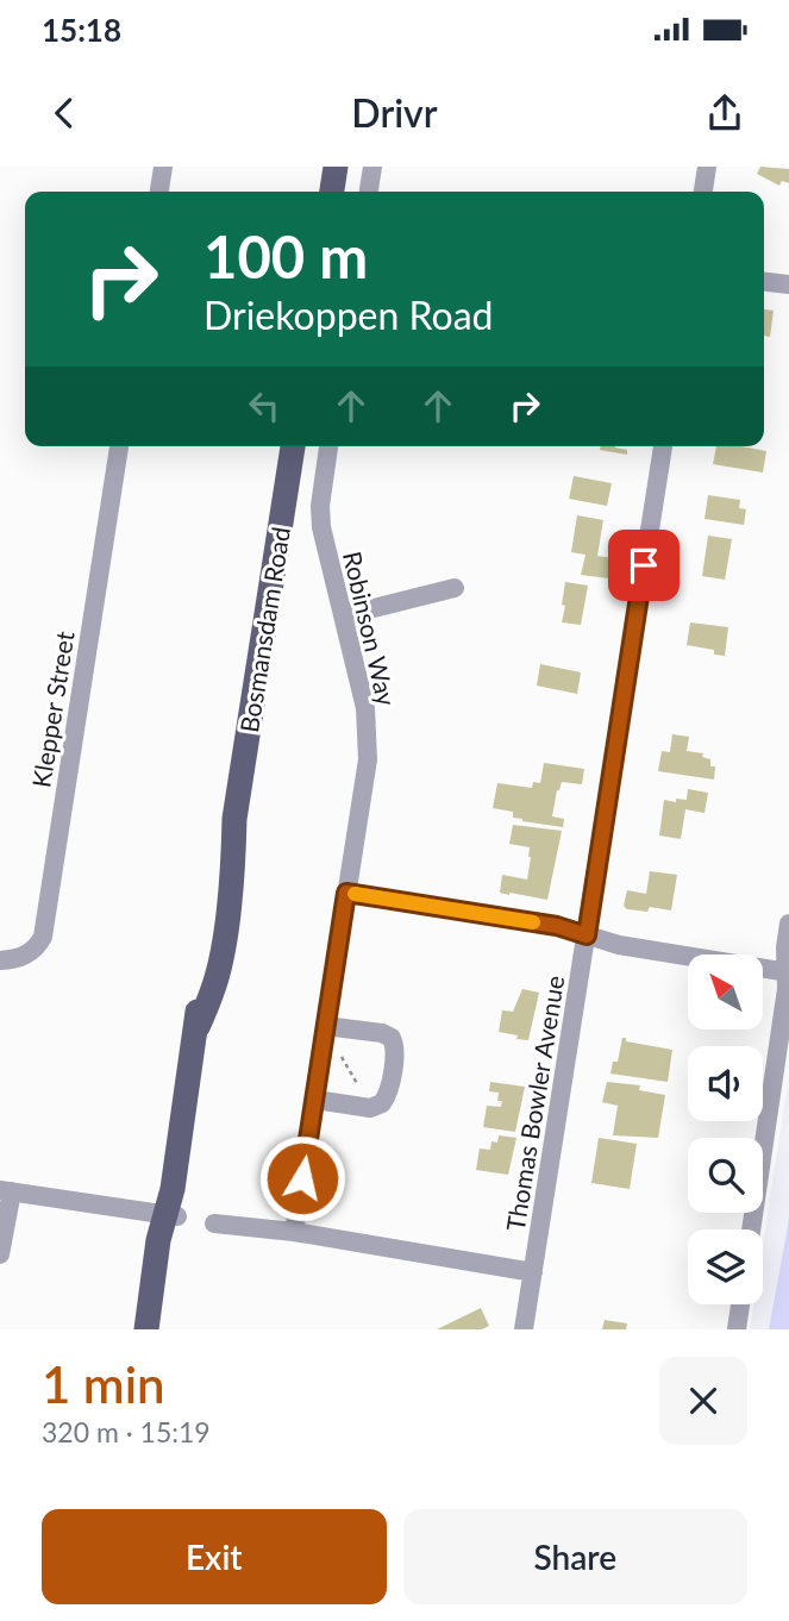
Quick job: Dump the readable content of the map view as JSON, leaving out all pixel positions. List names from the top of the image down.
{
  "streets": {
    "main road": ["Bosmansdam Road"],
    "street": ["Robinson Way", "Klepper Street", "Thomas Bowler Avenue"]
  },
  "north": "top left",
  "page": {
    "status": "15:18",
    "header": "Drivr",
    "turn": ["100 m", "Driekoppen Road"],
    "heading": ["1 min", "320 m · 15:19"],
    "buttons": ["Exit", "Share"]
  }
}
